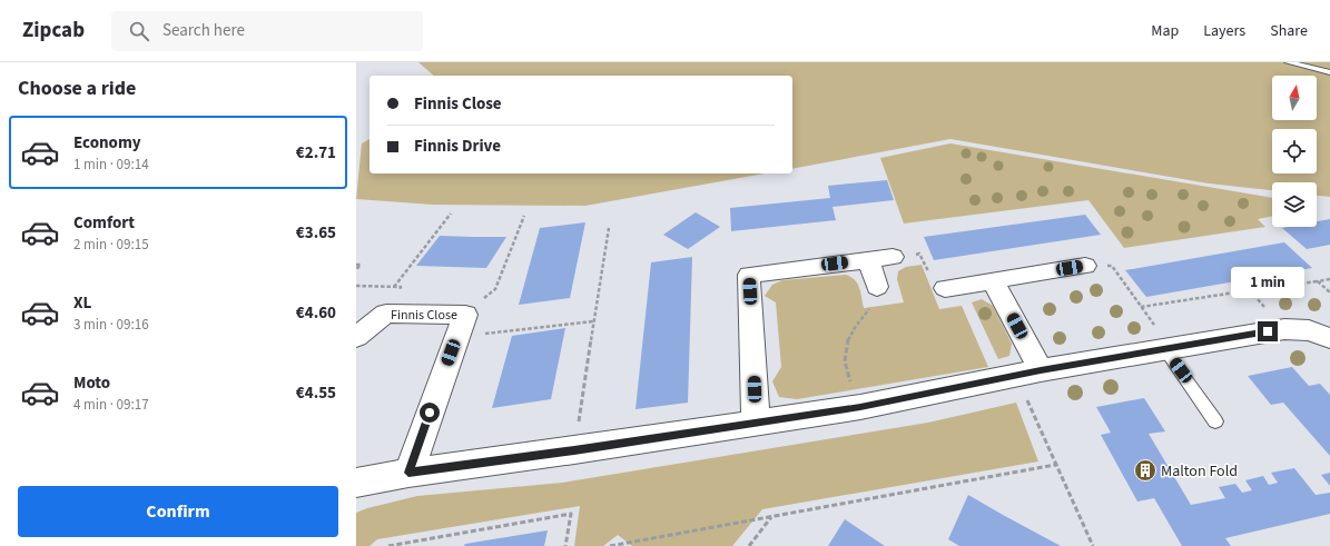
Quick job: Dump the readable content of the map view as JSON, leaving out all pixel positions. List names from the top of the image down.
{
  "streets": {
    "street": ["Finnis Close"]
  },
  "places": {
    "building": ["Malton Fold"]
  },
  "north": "top",
  "page": {
    "header": "Zipcab",
    "search": "Search here",
    "nav": ["Map", "Layers", "Share"],
    "heading": "Choose a ride",
    "banner": ["Finnis Close", "Finnis Drive"],
    "list": [
      {
        "name": "Economy",
        "note": "1 min · 09:14",
        "value": "€2.71"
      },
      {
        "name": "Comfort",
        "note": "2 min · 09:15",
        "value": "€3.65"
      },
      {
        "name": "XL",
        "note": "3 min · 09:16",
        "value": "€4.60"
      },
      {
        "name": "Moto",
        "note": "4 min · 09:17",
        "value": "€4.55"
      }
    ],
    "bubble": "1 min",
    "buttons": "Confirm"
  }
}
